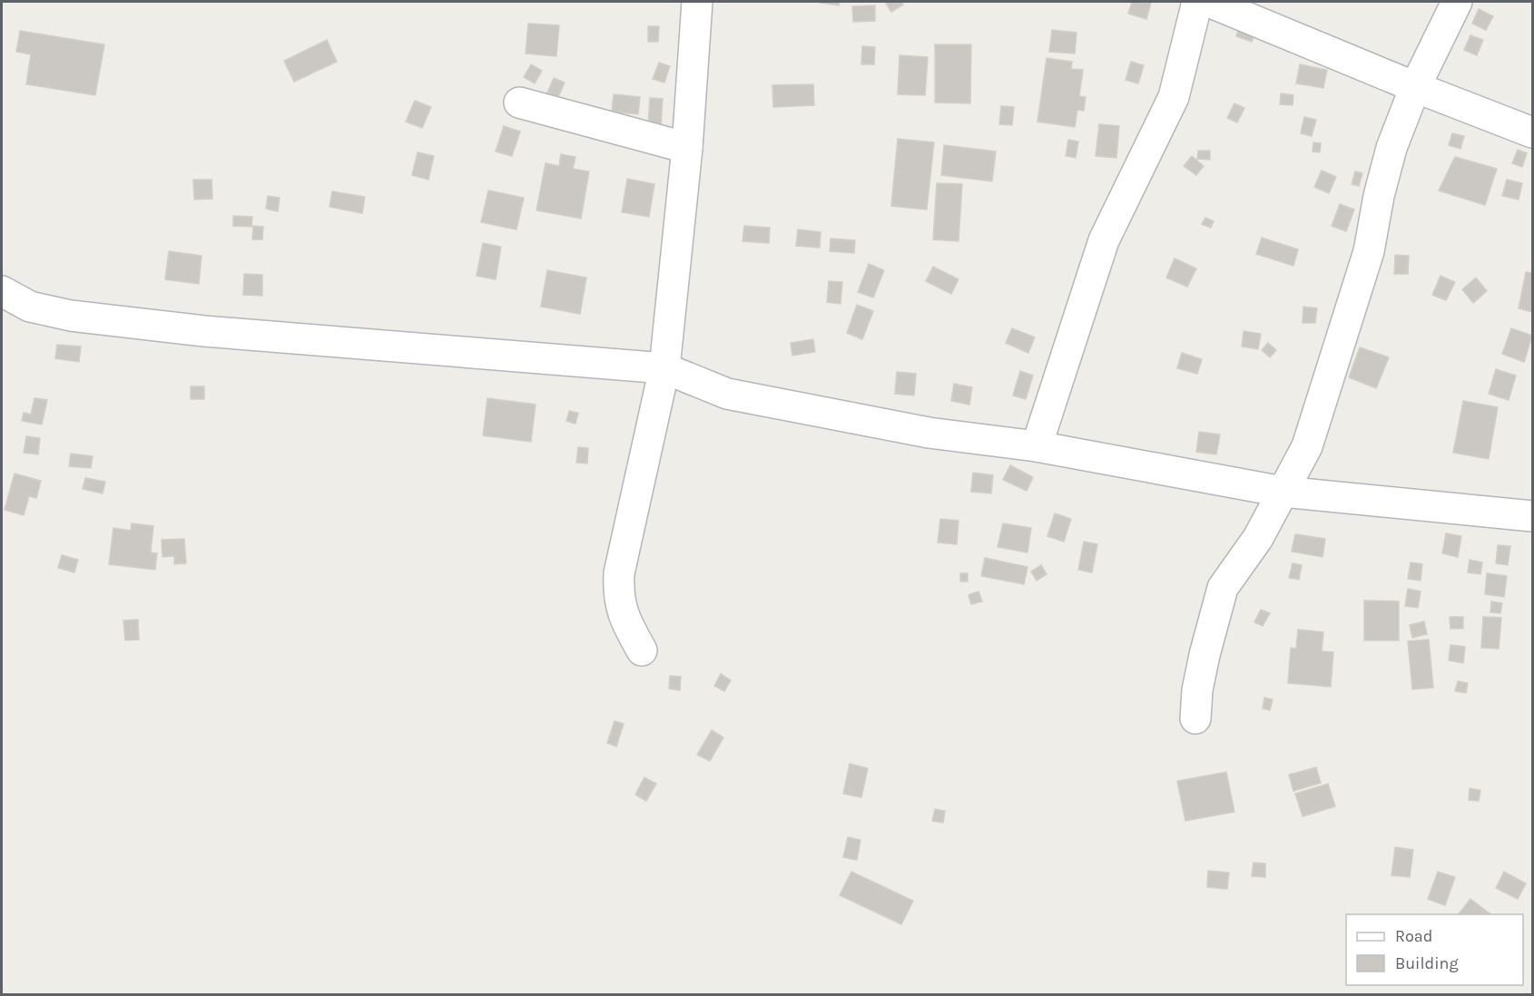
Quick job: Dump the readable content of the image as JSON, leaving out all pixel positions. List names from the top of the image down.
{
  "legend": ["Road", "Building"]
}
